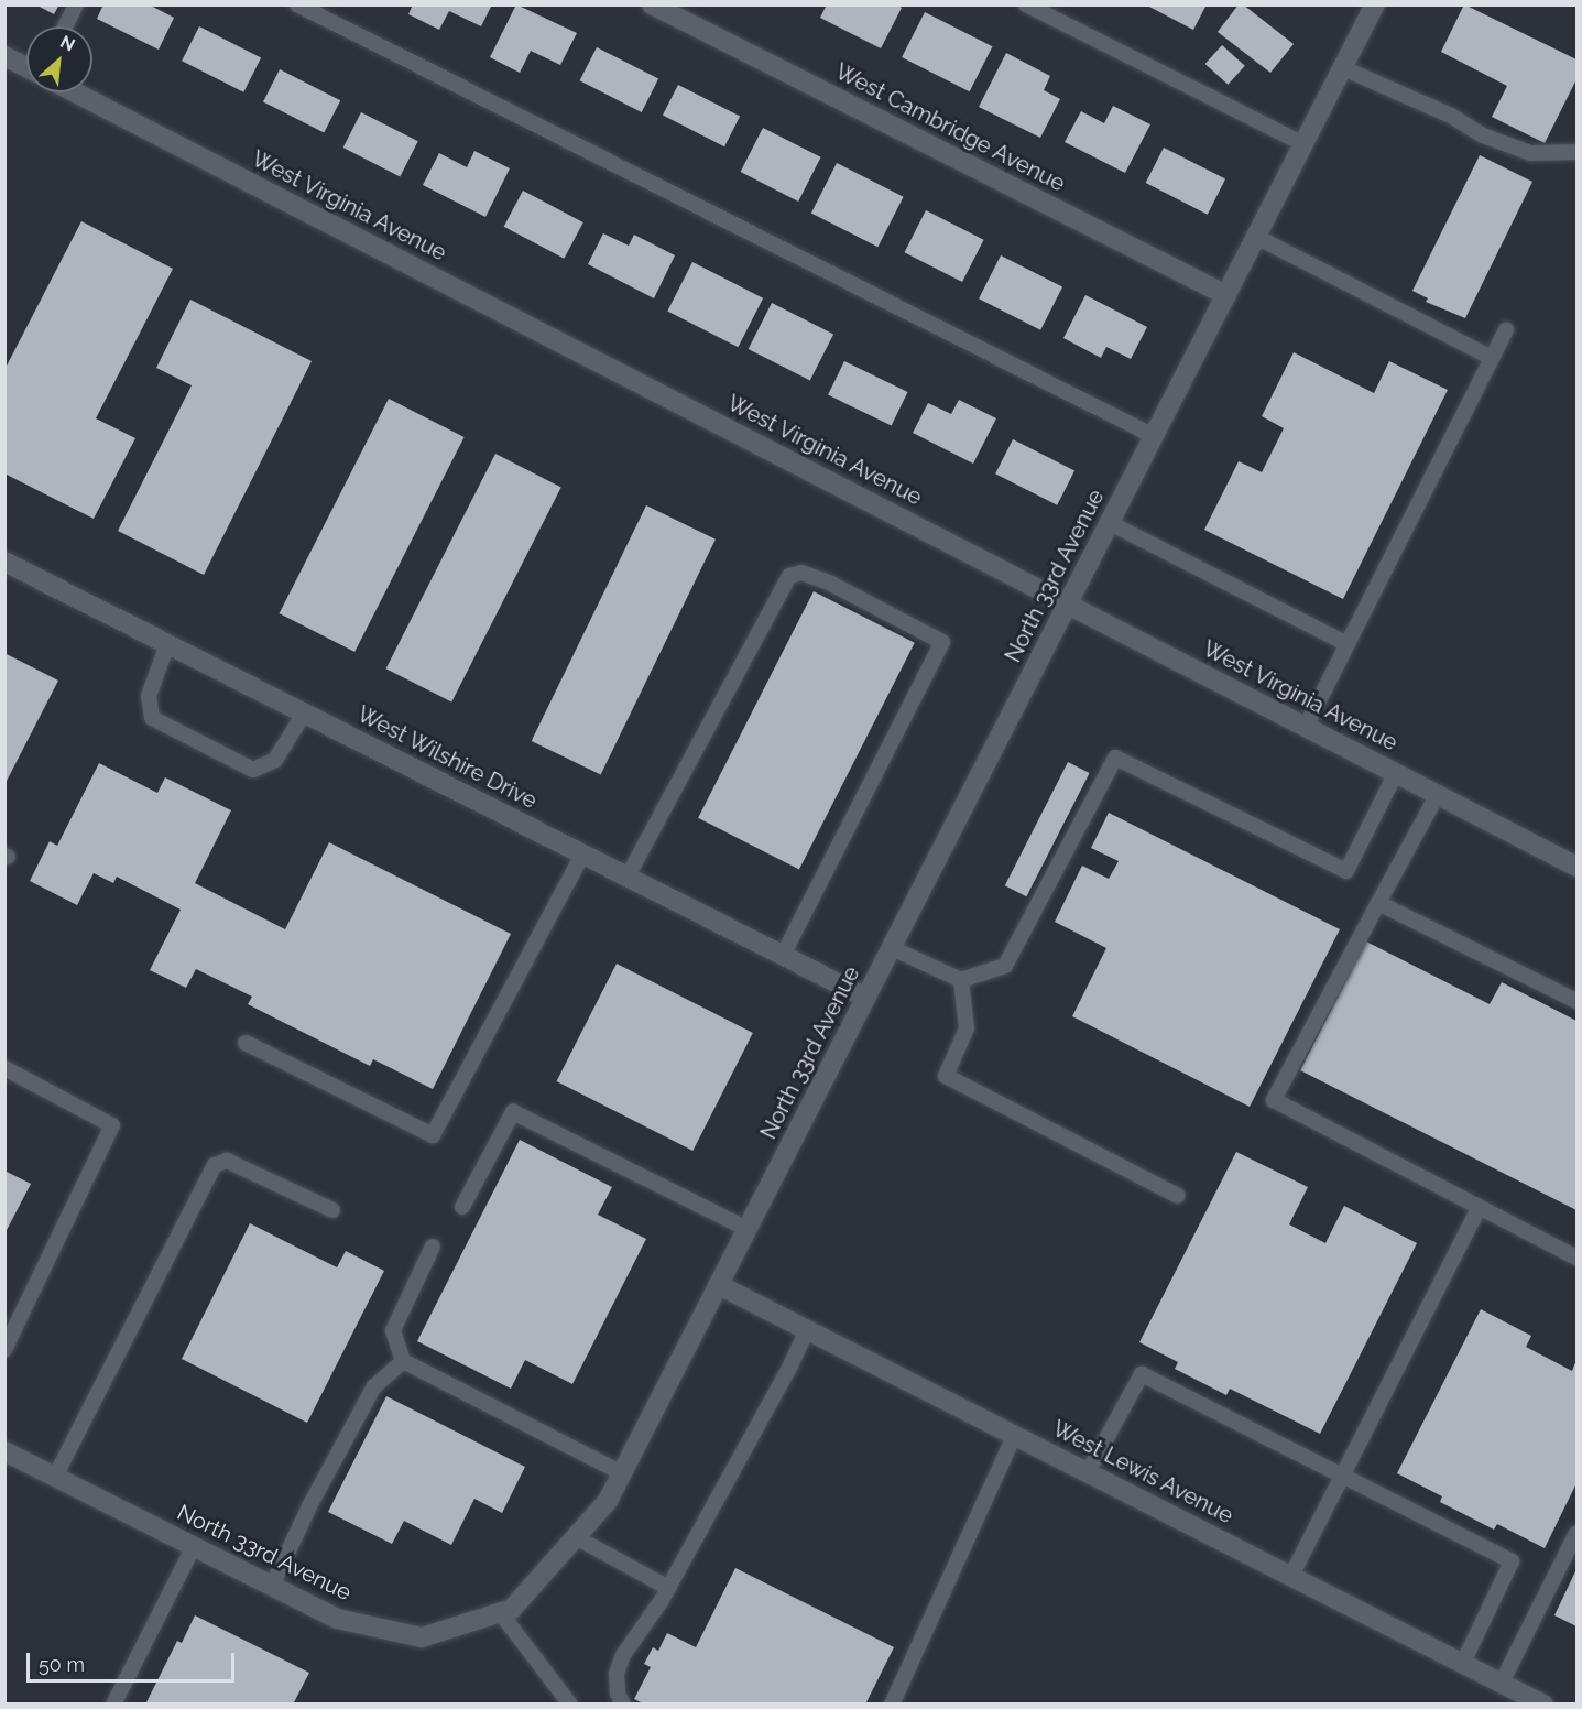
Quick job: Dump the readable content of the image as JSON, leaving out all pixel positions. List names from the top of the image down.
{
  "streets": {
    "street": [
      "West Cambridge Avenue",
      "West Virginia Avenue",
      "North 33rd Avenue",
      "West Wilshire Drive",
      "West Lewis Avenue"
    ]
  },
  "crossings": [
    ["West Cambridge Avenue", "North 33rd Avenue"],
    ["West Virginia Avenue", "North 33rd Avenue"],
    ["North 33rd Avenue", "West Wilshire Drive"],
    ["North 33rd Avenue", "West Lewis Avenue"]
  ],
  "scale_bar": "50 m",
  "north": "top right"
}
